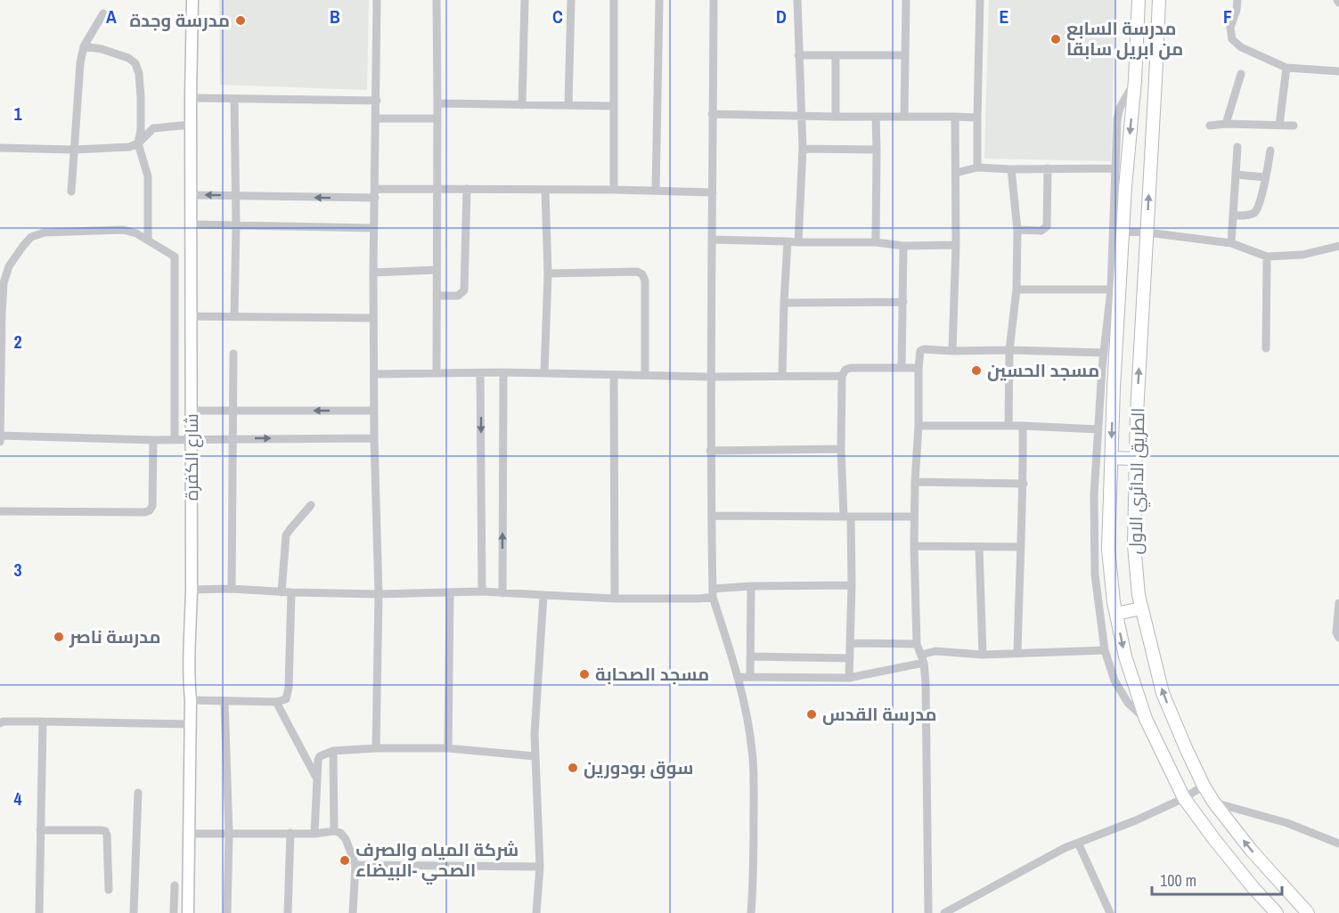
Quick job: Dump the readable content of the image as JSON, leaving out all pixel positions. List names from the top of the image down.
{
  "streets": {
    "main road": ["الطريق الدائري الاول"],
    "street": ["شارع الكفرة"]
  },
  "places": [
    "مدرسة وجدة",
    "مدرسة السابع من ابريل سابقا",
    "مسجد الحسين",
    "مدرسة ناصر",
    "مسجد الصحابة",
    "مدرسة القدس",
    "سوق بودورين",
    "شركة المياه والصرف الصحي -البيضاء"
  ],
  "scale_bar": "100 m",
  "grid": {
    "columns": [
      "A",
      "B",
      "C",
      "D",
      "E",
      "F"
    ],
    "rows": [
      "1",
      "2",
      "3",
      "4"
    ]
  }
}
